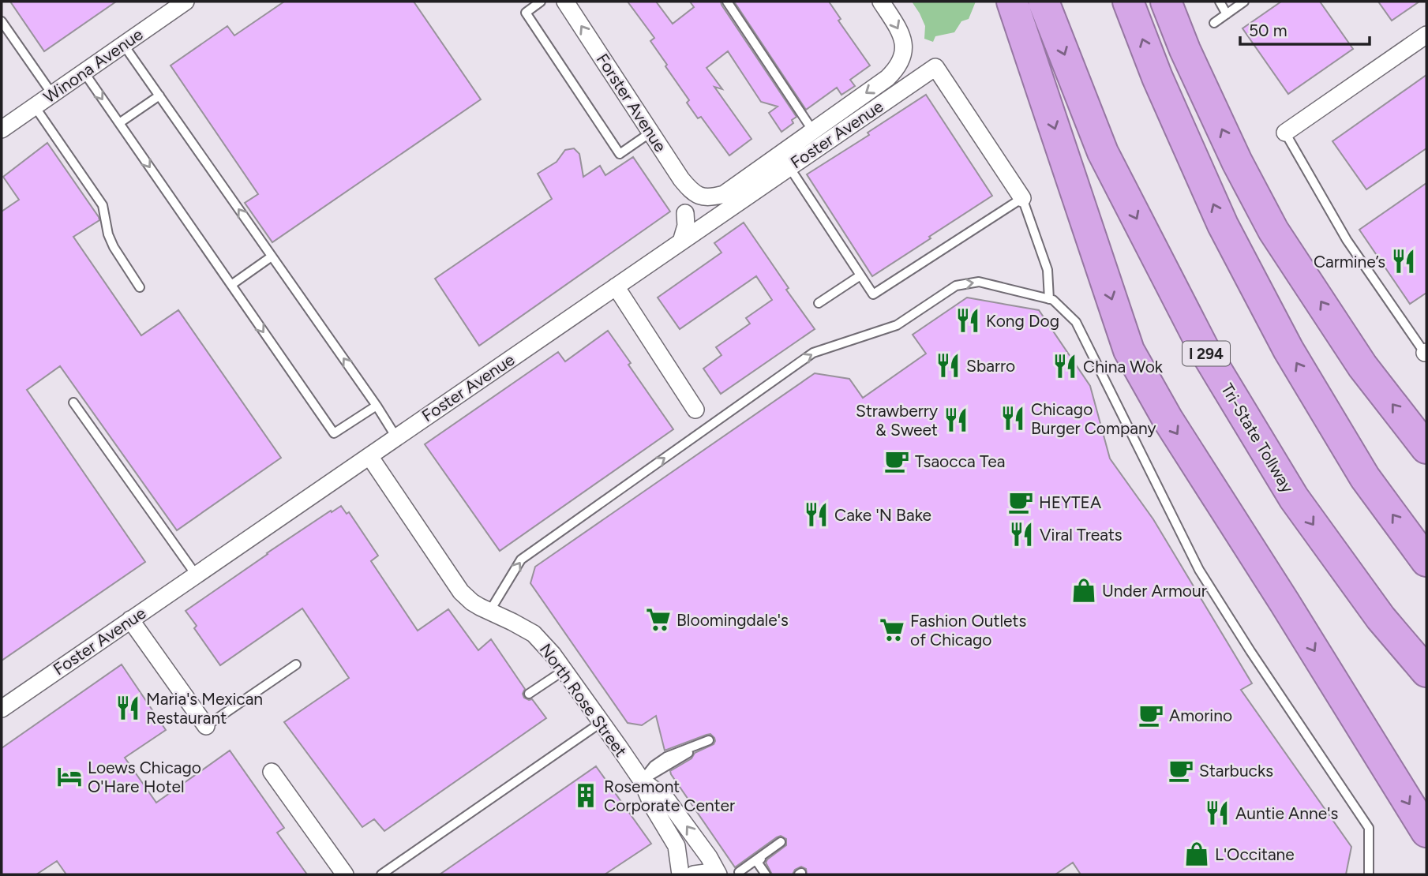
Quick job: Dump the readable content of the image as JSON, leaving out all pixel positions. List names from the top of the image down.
{
  "streets": {
    "highway": ["I 294", "Tri-State Tollway"],
    "street": [
      "Winona Avenue",
      "Forster Avenue",
      "Foster Avenue",
      "North Rose Street"
    ]
  },
  "crossings": [
    ["Forster Avenue", "Foster Avenue"],
    ["Foster Avenue", "North Rose Street"]
  ],
  "one_way": ["Forster Avenue"],
  "places": {
    "restaurant": [
      "Carmine’s",
      "Kong Dog",
      "Sbarro",
      "China Wok",
      "Chicago Burger Company",
      "Strawberry & Sweet",
      "Cake 'N Bake",
      "Viral Treats",
      "Maria's Mexican Restaurant",
      "Auntie Anne's"
    ],
    "cafe": [
      "Tsaocca Tea",
      "HEYTEA",
      "Amorino",
      "Starbucks"
    ],
    "shop": ["Under Armour", "L'Occitane"],
    "supermarket": ["Bloomingdale's", "Fashion Outlets of Chicago"],
    "hotel": ["Loews Chicago O'Hare Hotel"],
    "building": ["Rosemont Corporate Center"]
  },
  "scale_bar": "50 m"
}
